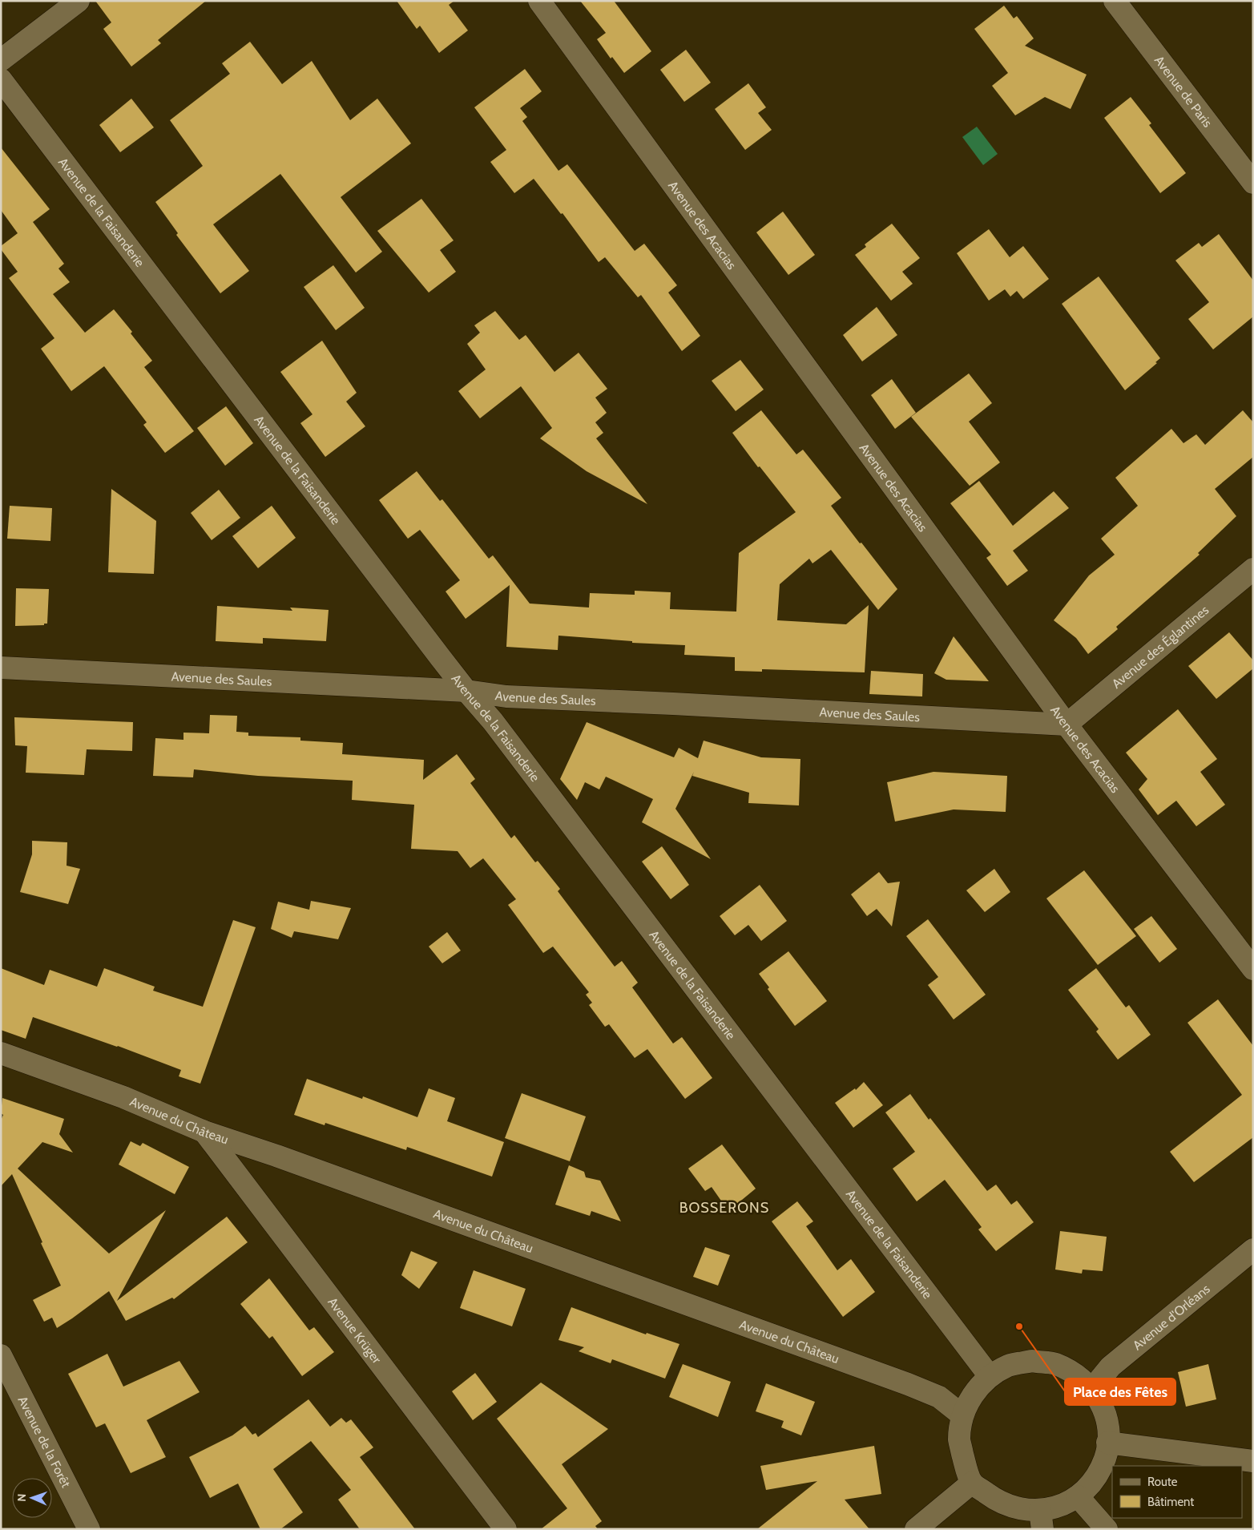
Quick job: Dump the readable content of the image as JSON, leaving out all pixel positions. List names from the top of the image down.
{
  "streets": {
    "street": [
      "Avenue de Paris",
      "Avenue de la Faisanderie",
      "Avenue des Acacias",
      "Avenue des Églantines",
      "Avenue des Saules",
      "Avenue du Château",
      "Avenue d'Orléans",
      "Avenue Krüger",
      "Avenue de la Forêt"
    ]
  },
  "crossings": [
    ["Avenue de la Faisanderie", "Avenue des Saules"],
    ["Avenue des Acacias", "Avenue des Églantines"],
    ["Avenue des Acacias", "Avenue des Saules"],
    ["Avenue des Églantines", "Avenue des Saules"],
    ["Avenue du Château", "Avenue Krüger"]
  ],
  "districts": ["BOSSERONS"],
  "places": ["Place des Fêtes"],
  "legend": ["Route", "Bâtiment"],
  "north": "left"
}
